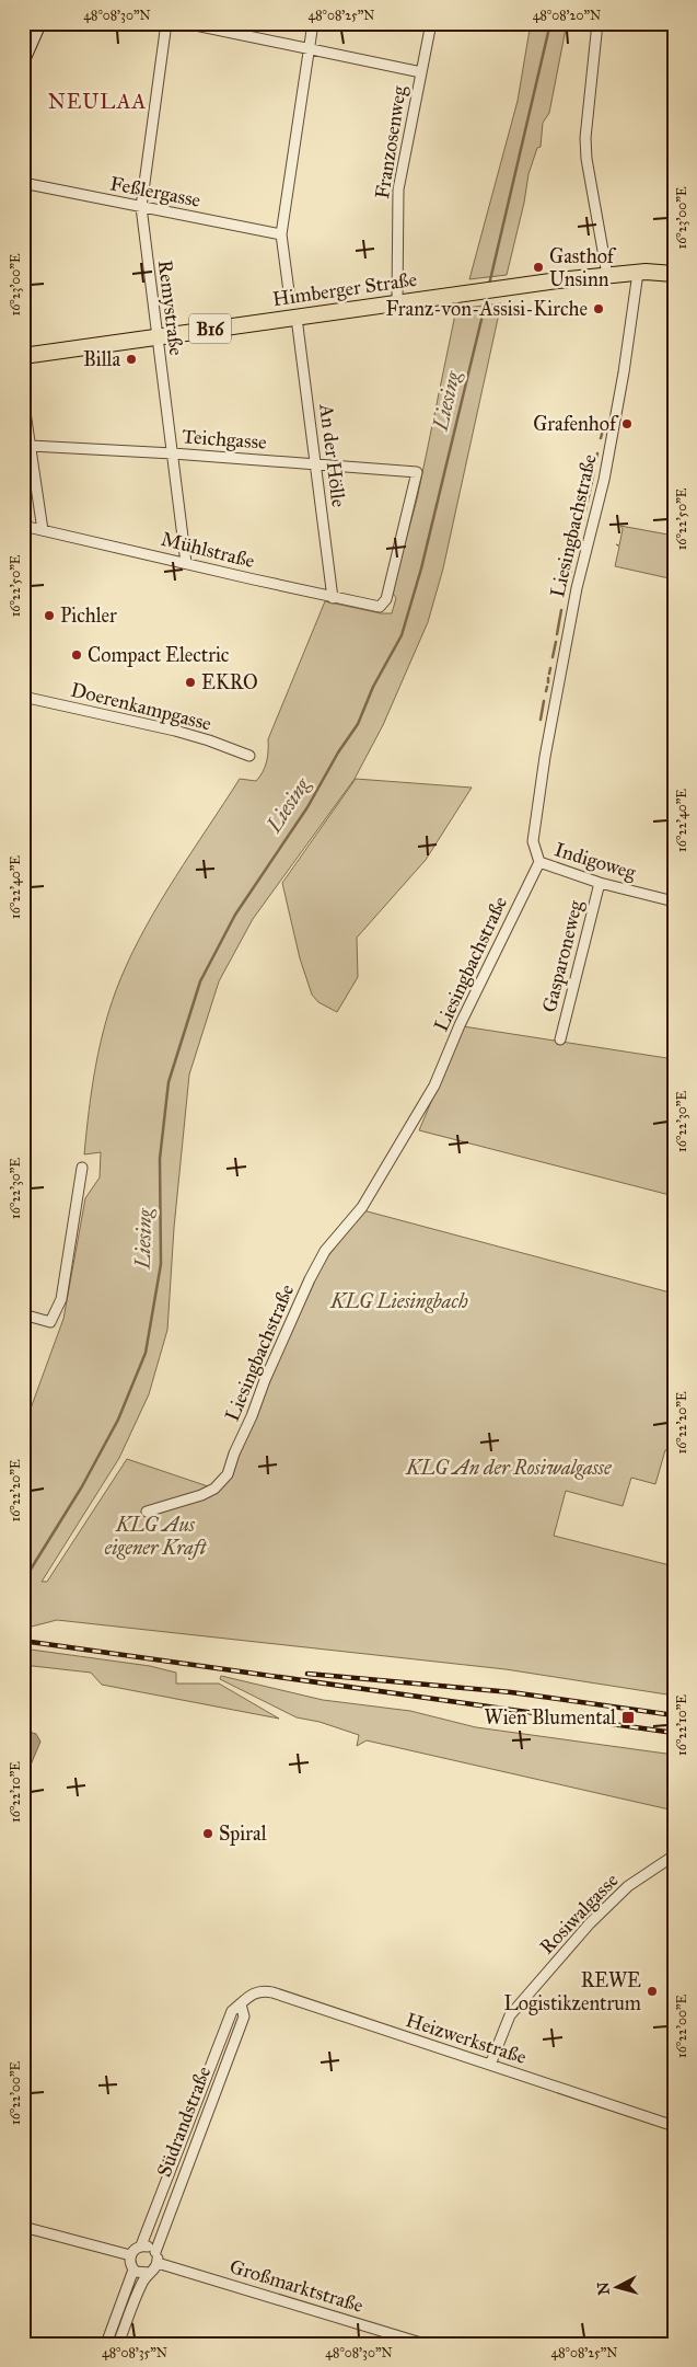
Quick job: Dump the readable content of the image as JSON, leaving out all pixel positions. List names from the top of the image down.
{
  "streets": {
    "main road": ["Himberger Straße", "B16"],
    "street": [
      "Franzosenweg",
      "Feßlergasse",
      "Remystraße",
      "Teichgasse",
      "An der Hölle",
      "Liesingbachstraße",
      "Mühlstraße",
      "Doerenkampgasse",
      "Indigoweg",
      "Gasparoneweg",
      "Rosiwalgasse",
      "Heizwerkstraße",
      "Südrandstraße",
      "Großmarktstraße"
    ]
  },
  "crossings": [
    ["Franzosenweg", "Himberger Straße"],
    ["Feßlergasse", "Remystraße"],
    ["Himberger Straße", "Remystraße"],
    ["Himberger Straße", "An der Hölle"],
    ["Himberger Straße", "Liesingbachstraße"],
    ["Remystraße", "Teichgasse"],
    ["Remystraße", "Mühlstraße"],
    ["Teichgasse", "An der Hölle"],
    ["Teichgasse", "Mühlstraße"],
    ["An der Hölle", "Mühlstraße"],
    ["Liesingbachstraße", "Indigoweg"],
    ["Indigoweg", "Gasparoneweg"],
    ["Rosiwalgasse", "Heizwerkstraße"],
    ["Heizwerkstraße", "Südrandstraße"],
    ["Südrandstraße", "Großmarktstraße"]
  ],
  "districts": ["NEULAA"],
  "water": ["Liesing"],
  "parks": ["KLG Liesingbach", "KLG An der Rosiwalgasse", "KLG Aus eigener Kraft"],
  "places": {
    "other": [
      "Gasthof Unsinn",
      "Franz-von-Assisi-Kirche",
      "Billa",
      "Grafenhof",
      "Pichler",
      "Compact Electric",
      "EKRO",
      "Spiral",
      "REWE Logistikzentrum"
    ],
    "transit": ["Wien Blumental"]
  },
  "north": "left",
  "coordinates": [
    "48°08'30\"N",
    "48°08'25\"N",
    "48°08'20\"N",
    "16°23'00\"E",
    "16°22'50\"E",
    "16°22'40\"E",
    "16°22'30\"E",
    "16°22'20\"E",
    "16°22'10\"E",
    "16°22'00\"E",
    "48°08'35\"N"
  ]
}
